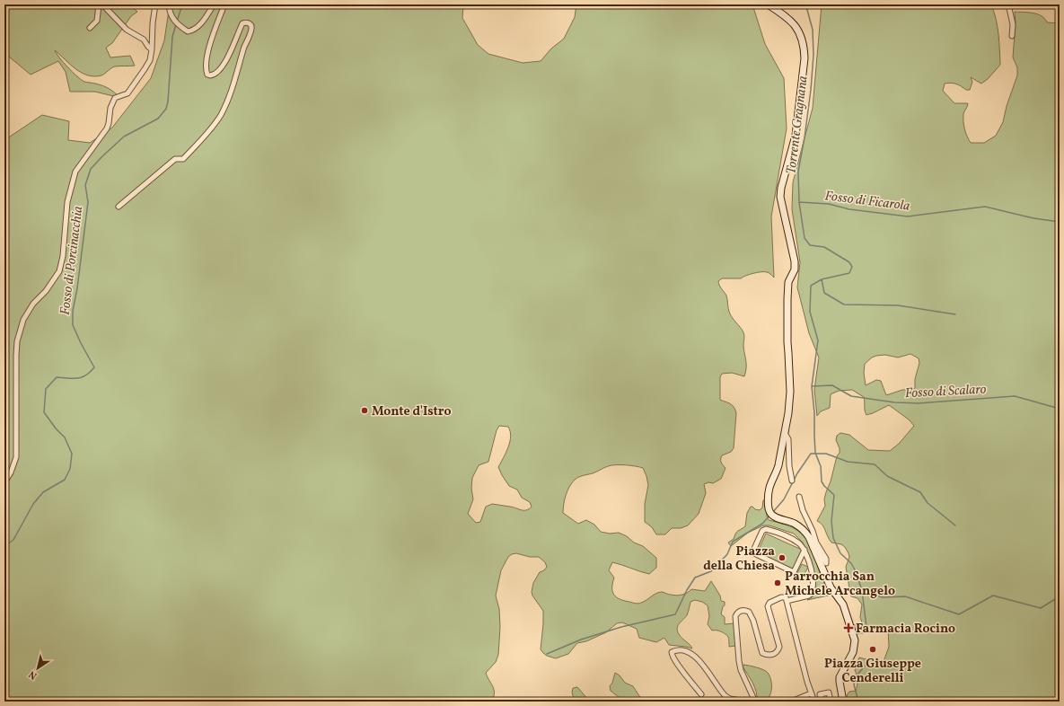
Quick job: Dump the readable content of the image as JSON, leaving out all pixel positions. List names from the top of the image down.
{
  "water": [
    "Torrente Gragnana",
    "Fosso di Ficarola",
    "Fosso di Porcinacchia",
    "Fosso di Scalaro"
  ],
  "places": {
    "other": [
      "Monte d'Istro",
      "Piazza della Chiesa",
      "Parrocchia San Michele Arcangelo",
      "Piazza Giuseppe Cenderelli"
    ],
    "health": ["Farmacia Rocino"]
  },
  "north": "bottom left"
}
